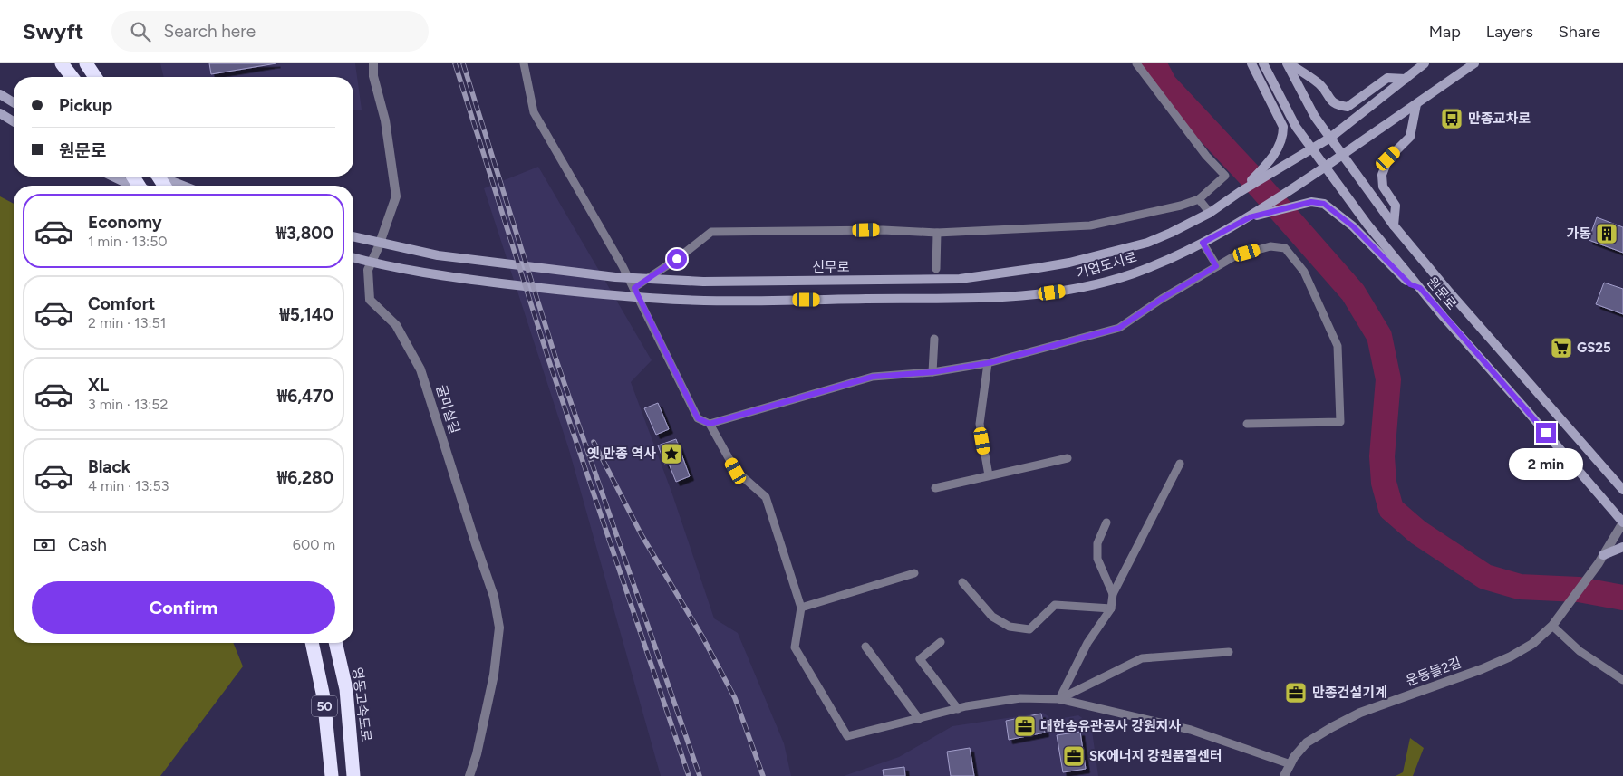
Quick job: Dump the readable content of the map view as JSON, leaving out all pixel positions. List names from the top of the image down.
{
  "streets": {
    "highway": ["영동고속도로", "50"],
    "main road": ["기업도시로", "신무로", "원문로"],
    "street": ["굴미실길", "운동들2길"]
  },
  "crossings": [
    ["기업도시로", "신무로"]
  ],
  "places": {
    "bus stop": ["만종교차로"],
    "building": ["가동"],
    "supermarket": ["GS25"],
    "place": ["옛 만종 역사"],
    "office": ["만종건설기계", "대한송유관공사 강원지사", "SK에너지 강원품질센터"]
  },
  "page": {
    "header": "Swyft",
    "search": "Search here",
    "nav": ["Map", "Layers", "Share"],
    "banner": ["Pickup", "원문로"],
    "list": [
      {
        "name": "Economy",
        "note": "1 min · 13:50",
        "value": "₩3,800"
      },
      {
        "name": "Comfort",
        "note": "2 min · 13:51",
        "value": "₩5,140"
      },
      {
        "name": "XL",
        "note": "3 min · 13:52",
        "value": "₩6,470"
      },
      {
        "name": "Black",
        "note": "4 min · 13:53",
        "value": "₩6,280"
      }
    ],
    "bubble": "2 min",
    "pay": ["Cash", "600 m"],
    "buttons": "Confirm"
  }
}
